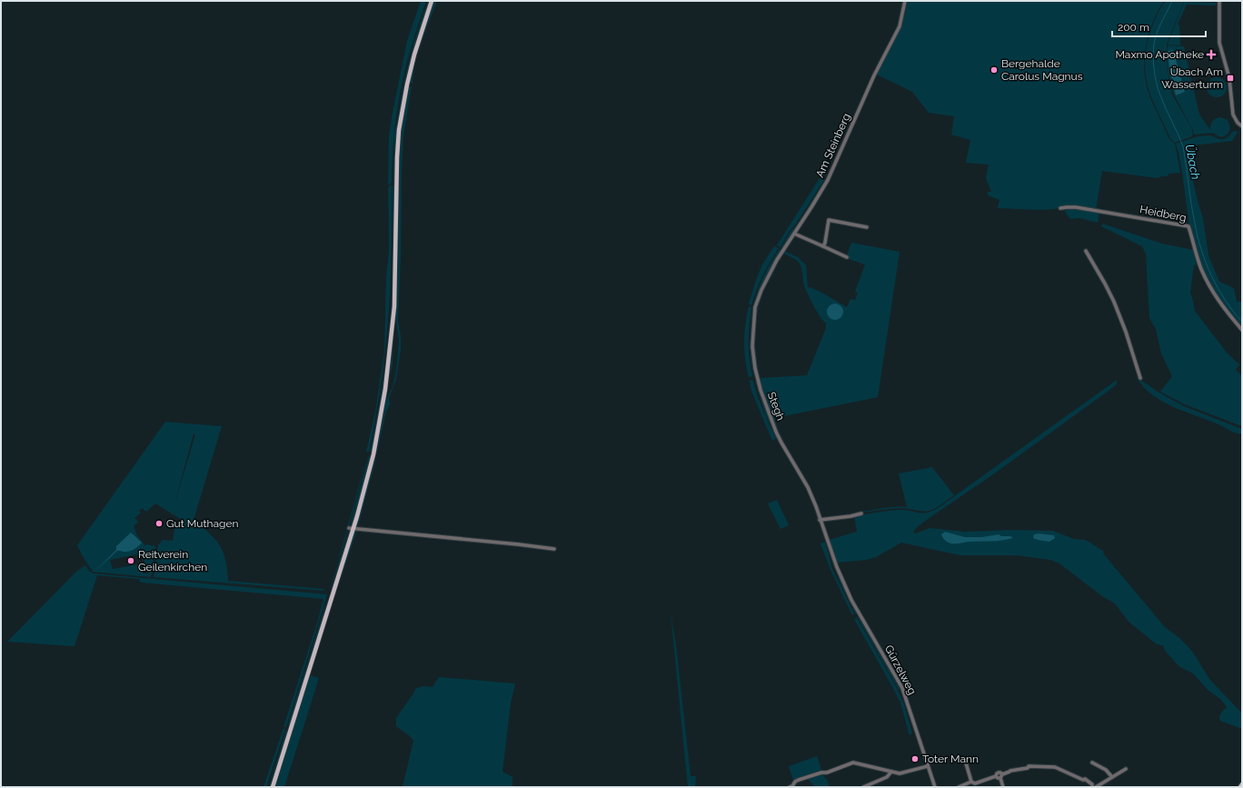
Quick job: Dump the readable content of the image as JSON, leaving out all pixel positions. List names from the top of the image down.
{
  "streets": {
    "street": [
      "Am Steinberg",
      "Heidberg",
      "Stegh",
      "Gürzelweg"
    ]
  },
  "crossings": [
    ["Am Steinberg", "Stegh"],
    ["Stegh", "Gürzelweg"]
  ],
  "water": ["Übach"],
  "places": {
    "health": ["Maxmo Apotheke"],
    "other": [
      "Bergehalde Carolus Magnus",
      "Gut Muthagen",
      "Reitverein Geilenkirchen",
      "Toter Mann"
    ],
    "transit": ["Übach Am Wasserturm"]
  },
  "scale_bar": "200 m"
}
